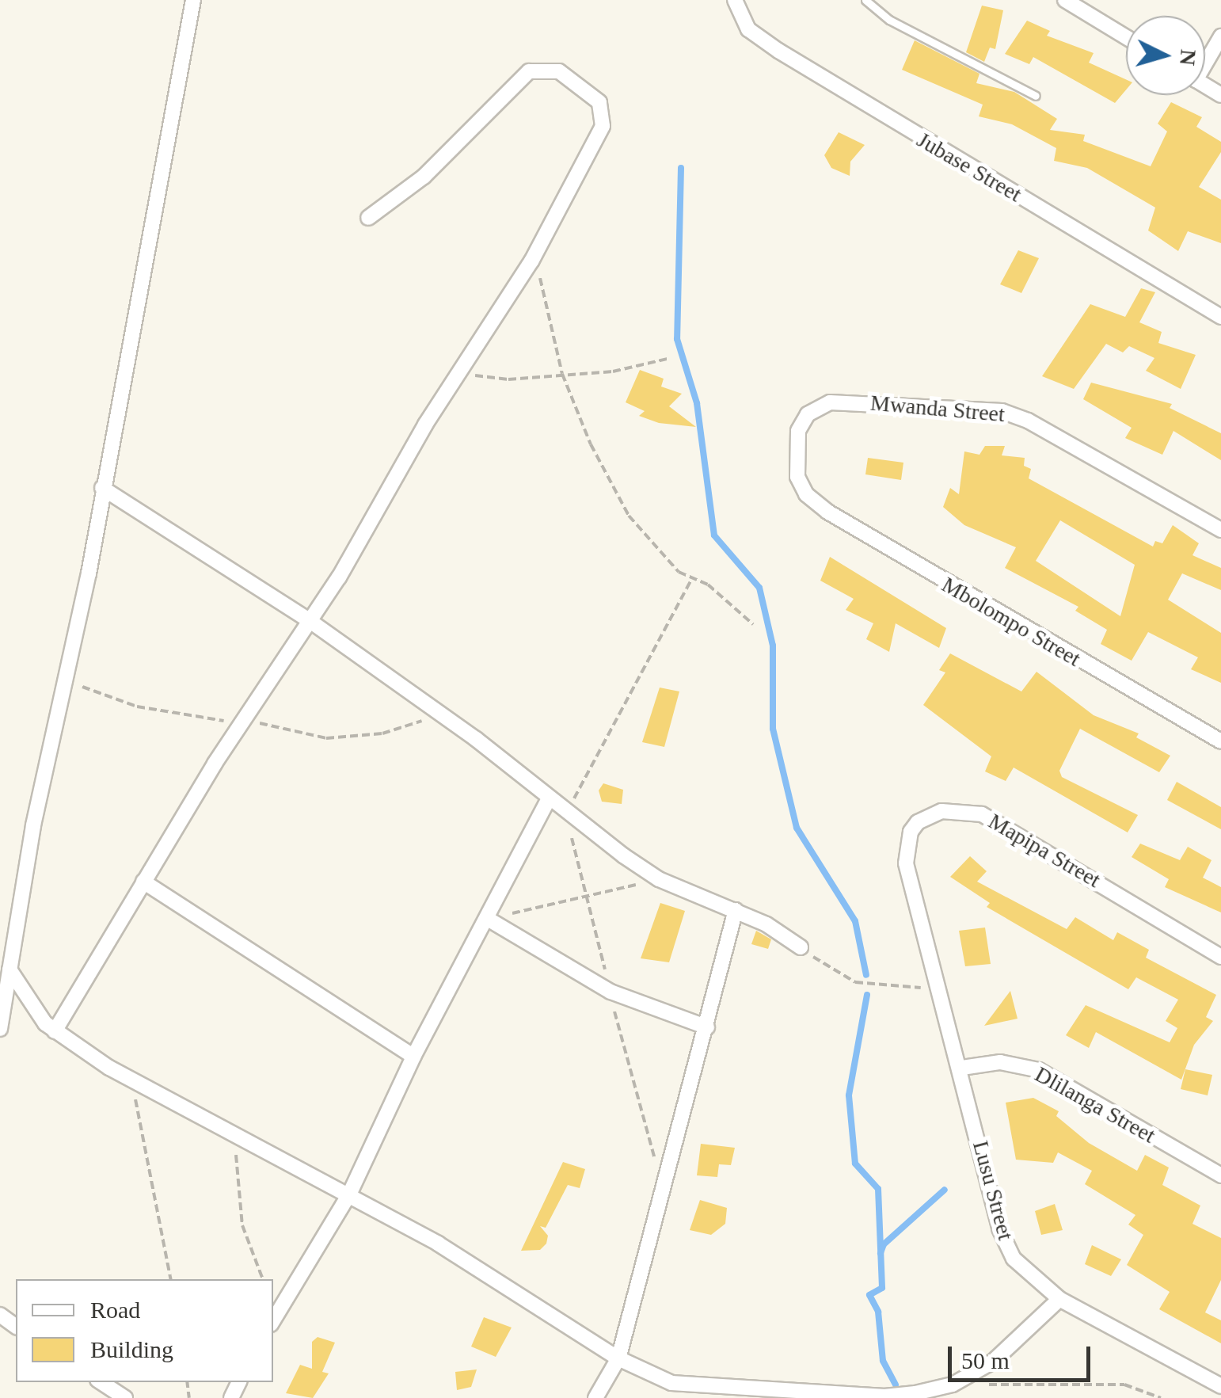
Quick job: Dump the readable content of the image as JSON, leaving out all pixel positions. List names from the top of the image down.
{
  "streets": {
    "street": [
      "Jubase Street",
      "Mwanda Street",
      "Mbolompo Street",
      "Mapipa Street",
      "Dlilanga Street",
      "Lusu Street"
    ]
  },
  "crossings": [
    ["Mwanda Street", "Mbolompo Street"],
    ["Mapipa Street", "Dlilanga Street"],
    ["Mapipa Street", "Lusu Street"],
    ["Dlilanga Street", "Lusu Street"]
  ],
  "legend": ["Road", "Building"],
  "scale_bar": "50 m",
  "north": "right"
}
